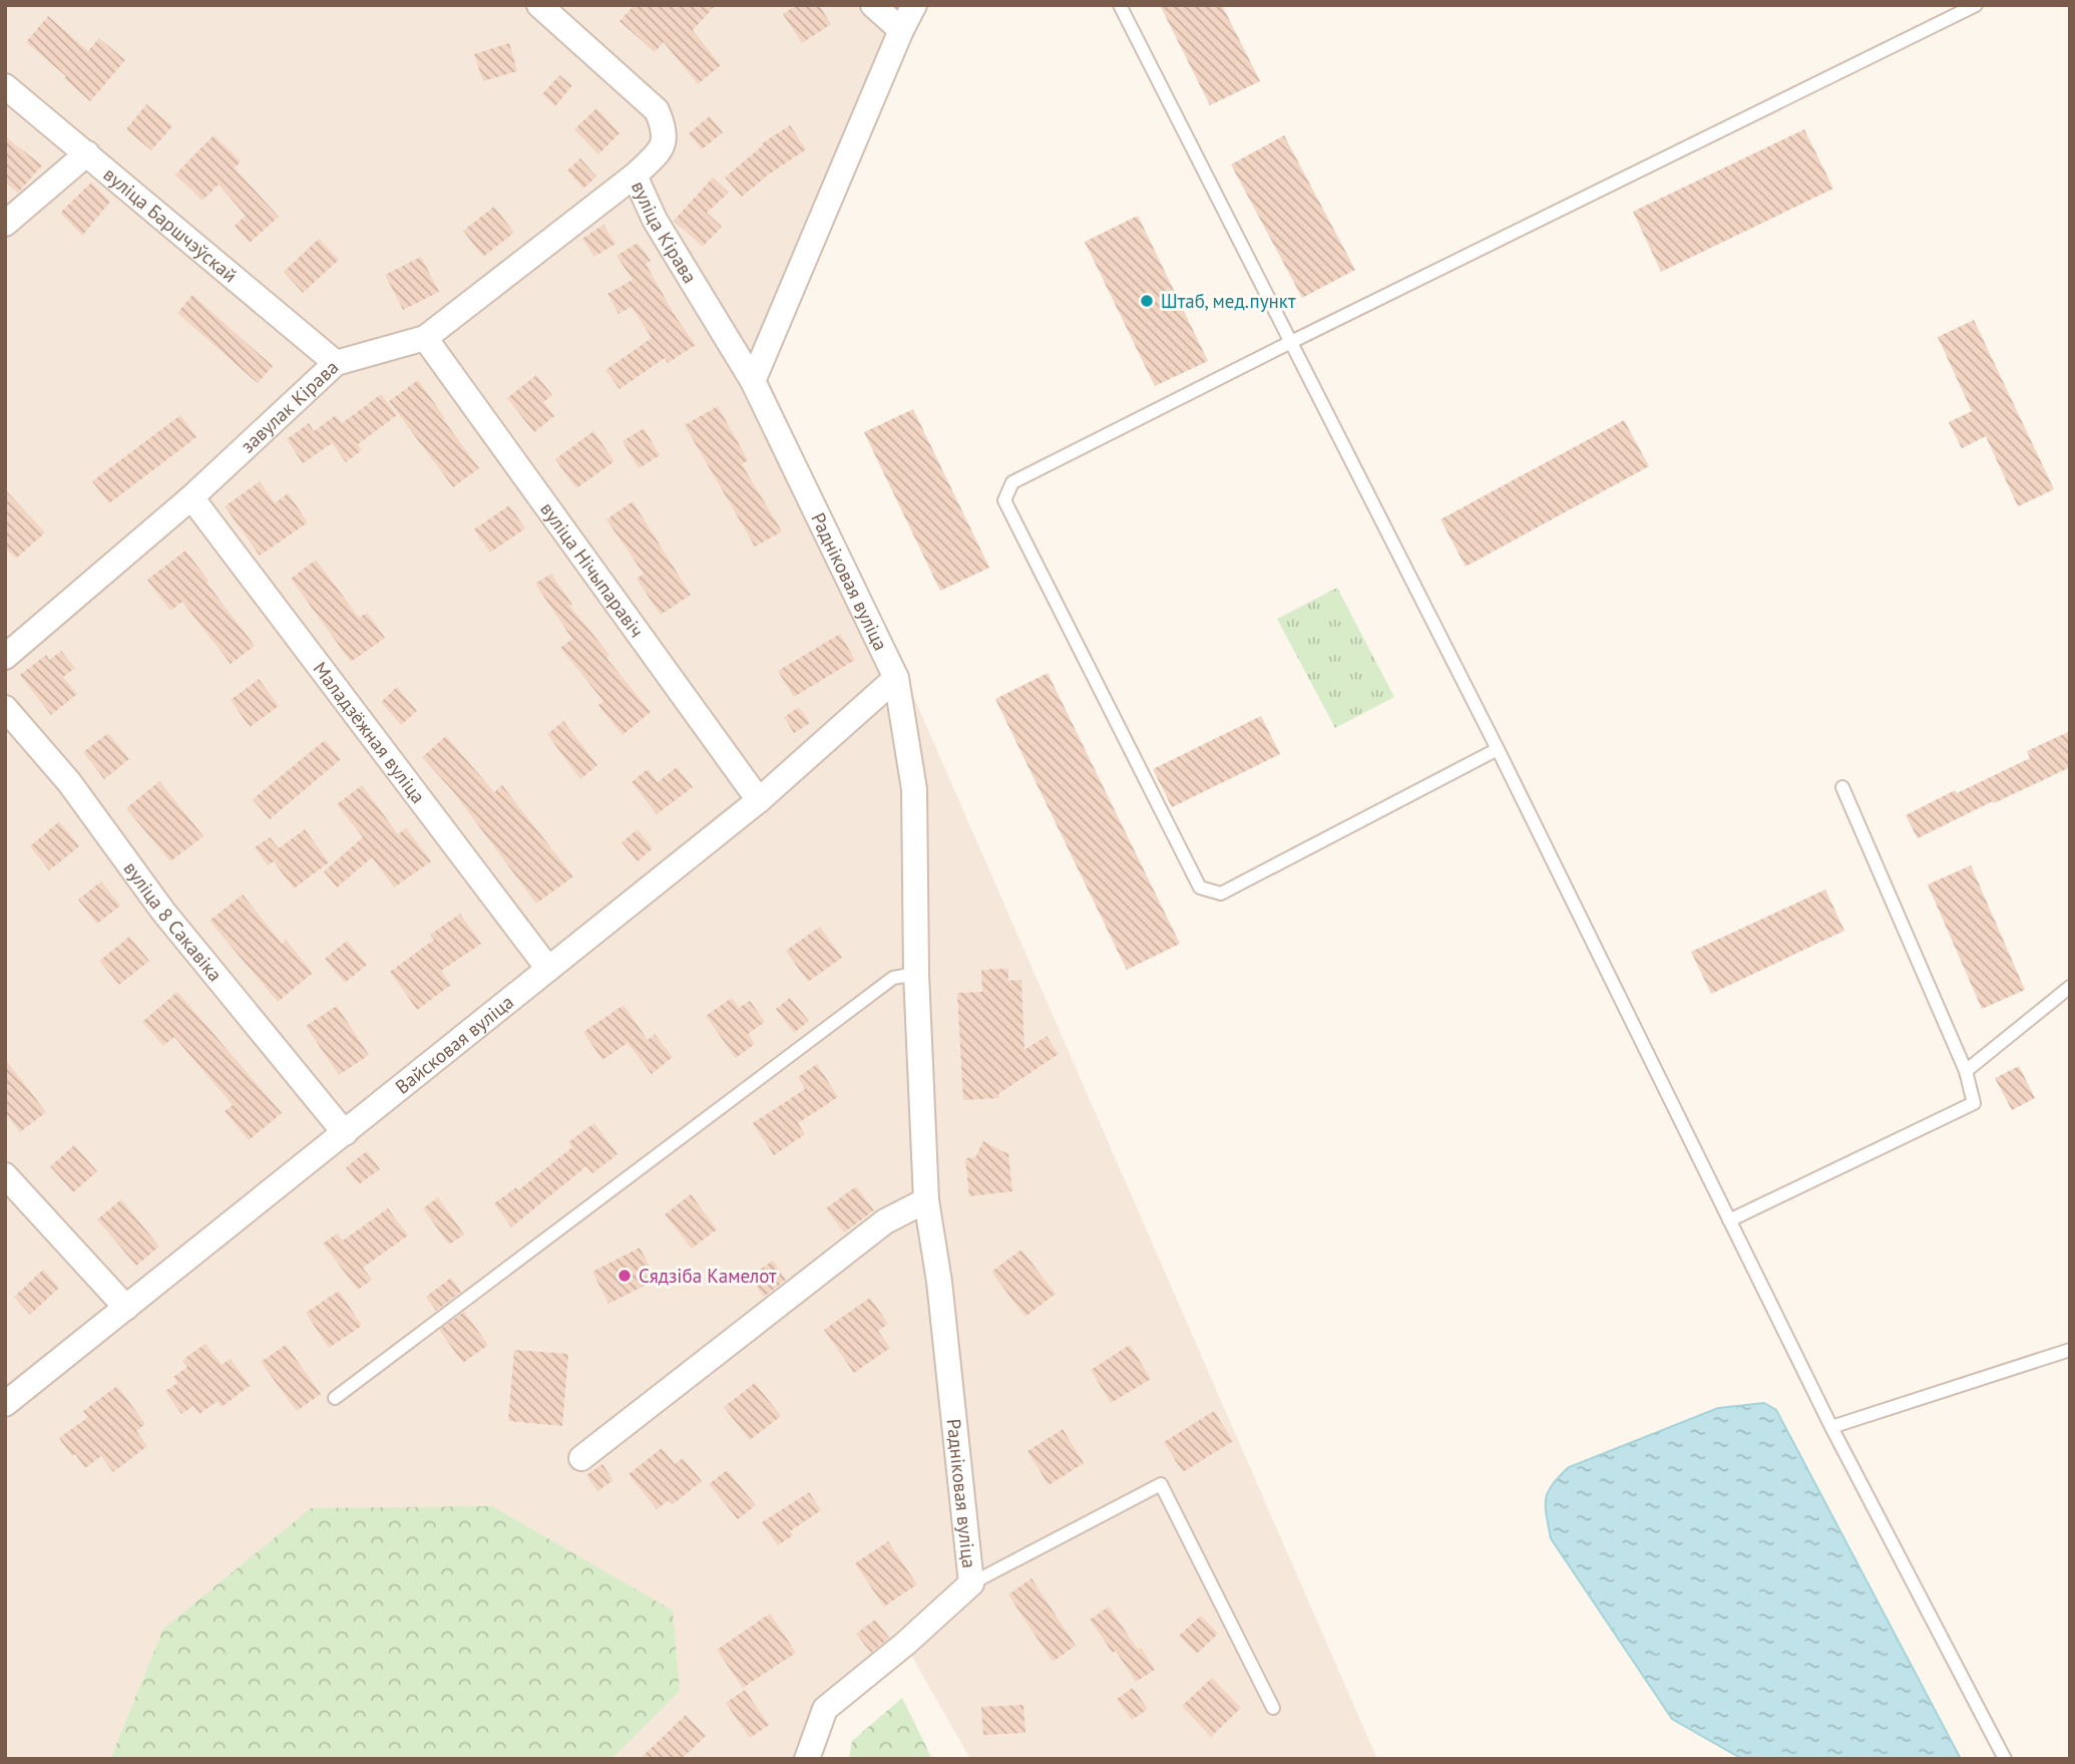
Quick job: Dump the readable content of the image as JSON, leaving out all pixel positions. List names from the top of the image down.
{
  "streets": {
    "street": [
      "вуліца Баршчэўскай",
      "вуліца Кірава",
      "завулак Кірава",
      "вуліца Нічыпаравіч",
      "Радніковая вуліца",
      "Маладзёжная вуліца",
      "вуліца 8 Сакавіка",
      "Вайсковая вуліца"
    ]
  },
  "crossings": [
    ["вуліца Баршчэўскай", "завулак Кірава"],
    ["вуліца Кірава", "завулак Кірава"],
    ["вуліца Кірава", "Радніковая вуліца"],
    ["завулак Кірава", "вуліца Нічыпаравіч"],
    ["завулак Кірава", "Маладзёжная вуліца"],
    ["вуліца Нічыпаравіч", "Вайсковая вуліца"],
    ["Радніковая вуліца", "Вайсковая вуліца"],
    ["Маладзёжная вуліца", "Вайсковая вуліца"],
    ["вуліца 8 Сакавіка", "Вайсковая вуліца"]
  ],
  "places": ["Штаб, мeд.пункт", "Сядзіба Камелот"]
}
